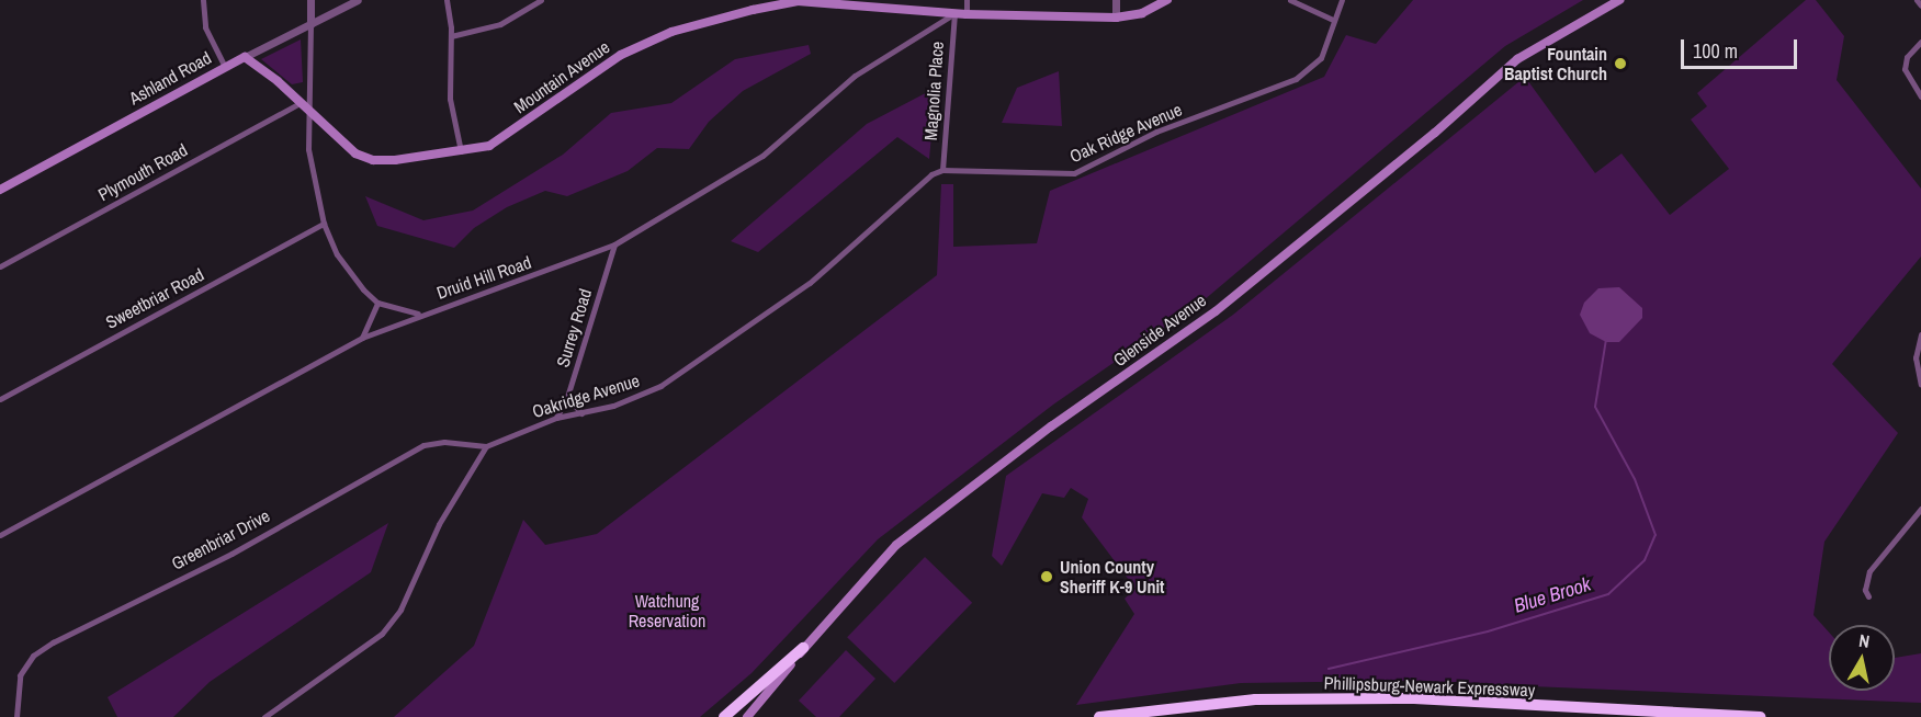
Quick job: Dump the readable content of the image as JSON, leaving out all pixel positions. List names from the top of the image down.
{
  "streets": {
    "highway": ["Phillipsburg-Newark Expressway"],
    "main road": ["Mountain Avenue", "Ashland Road", "Glenside Avenue"],
    "street": [
      "Magnolia Place",
      "Oak Ridge Avenue",
      "Plymouth Road",
      "Druid Hill Road",
      "Sweetbriar Road",
      "Surrey Road",
      "Oakridge Avenue",
      "Greenbriar Drive"
    ]
  },
  "crossings": [
    ["Mountain Avenue", "Ashland Road"],
    ["Mountain Avenue", "Magnolia Place"],
    ["Mountain Avenue", "Plymouth Road"],
    ["Mountain Avenue", "Druid Hill Road"],
    ["Magnolia Place", "Oak Ridge Avenue"],
    ["Magnolia Place", "Druid Hill Road"],
    ["Magnolia Place", "Oakridge Avenue"],
    ["Oak Ridge Avenue", "Oakridge Avenue"],
    ["Druid Hill Road", "Surrey Road"],
    ["Surrey Road", "Oakridge Avenue"],
    ["Oakridge Avenue", "Greenbriar Drive"]
  ],
  "water": ["Blue Brook"],
  "parks": ["Watchung Reservation"],
  "places": ["Fountain Baptist Church", "Union County Sheriff K-9 Unit"],
  "scale_bar": "100 m",
  "north": "top"
}
